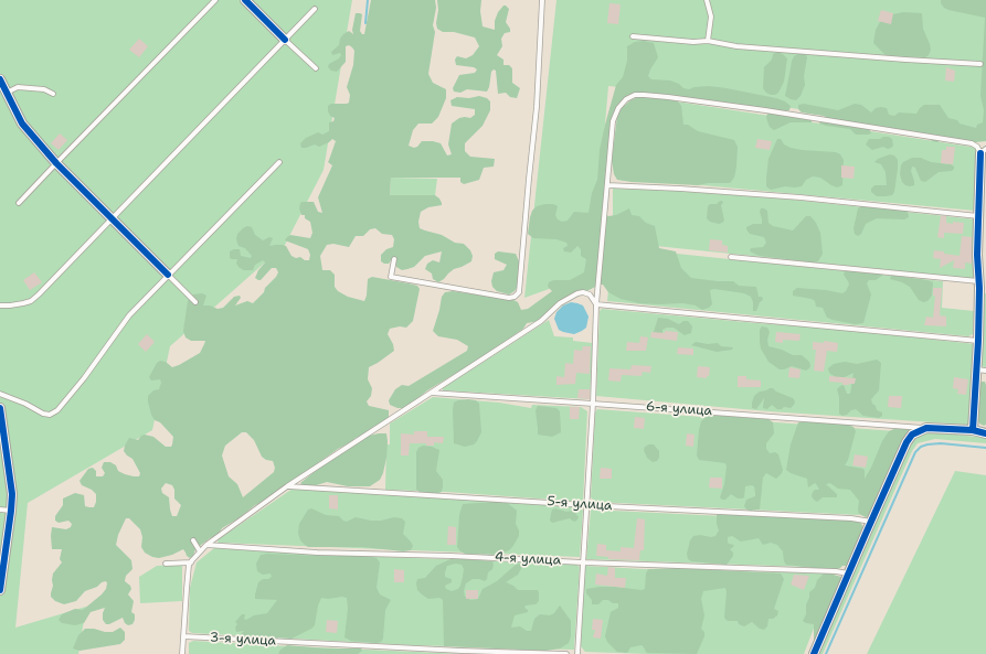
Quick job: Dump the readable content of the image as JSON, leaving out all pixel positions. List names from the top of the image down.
{
  "streets": {
    "lane": [
      "6-я улица",
      "5-я улица",
      "4-я улица",
      "3-я улица"
    ]
  }
}
